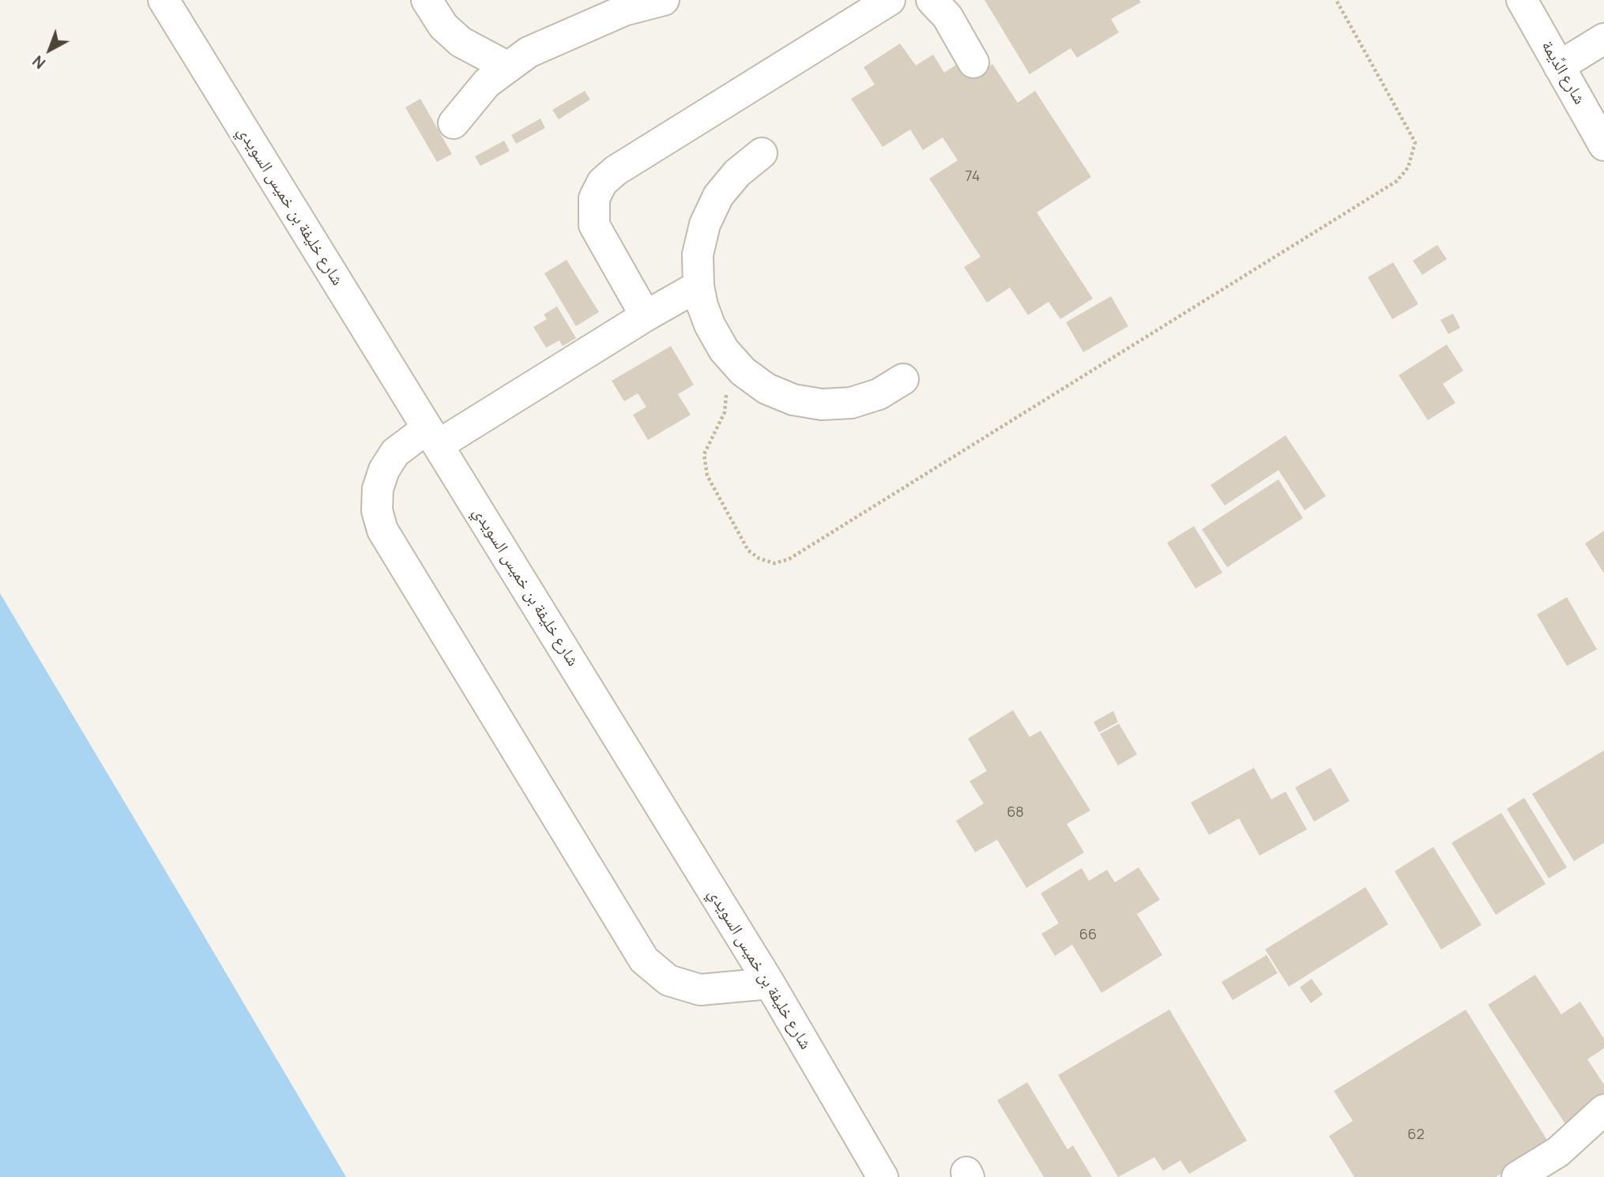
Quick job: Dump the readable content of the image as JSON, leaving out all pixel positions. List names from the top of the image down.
{
  "streets": {
    "street": ["شارع الدِّيمة", "شارع خليفة بن خميس السويدي"]
  },
  "house_numbers": [
    "74",
    "68",
    "66",
    "62"
  ],
  "north": "bottom left"
}
